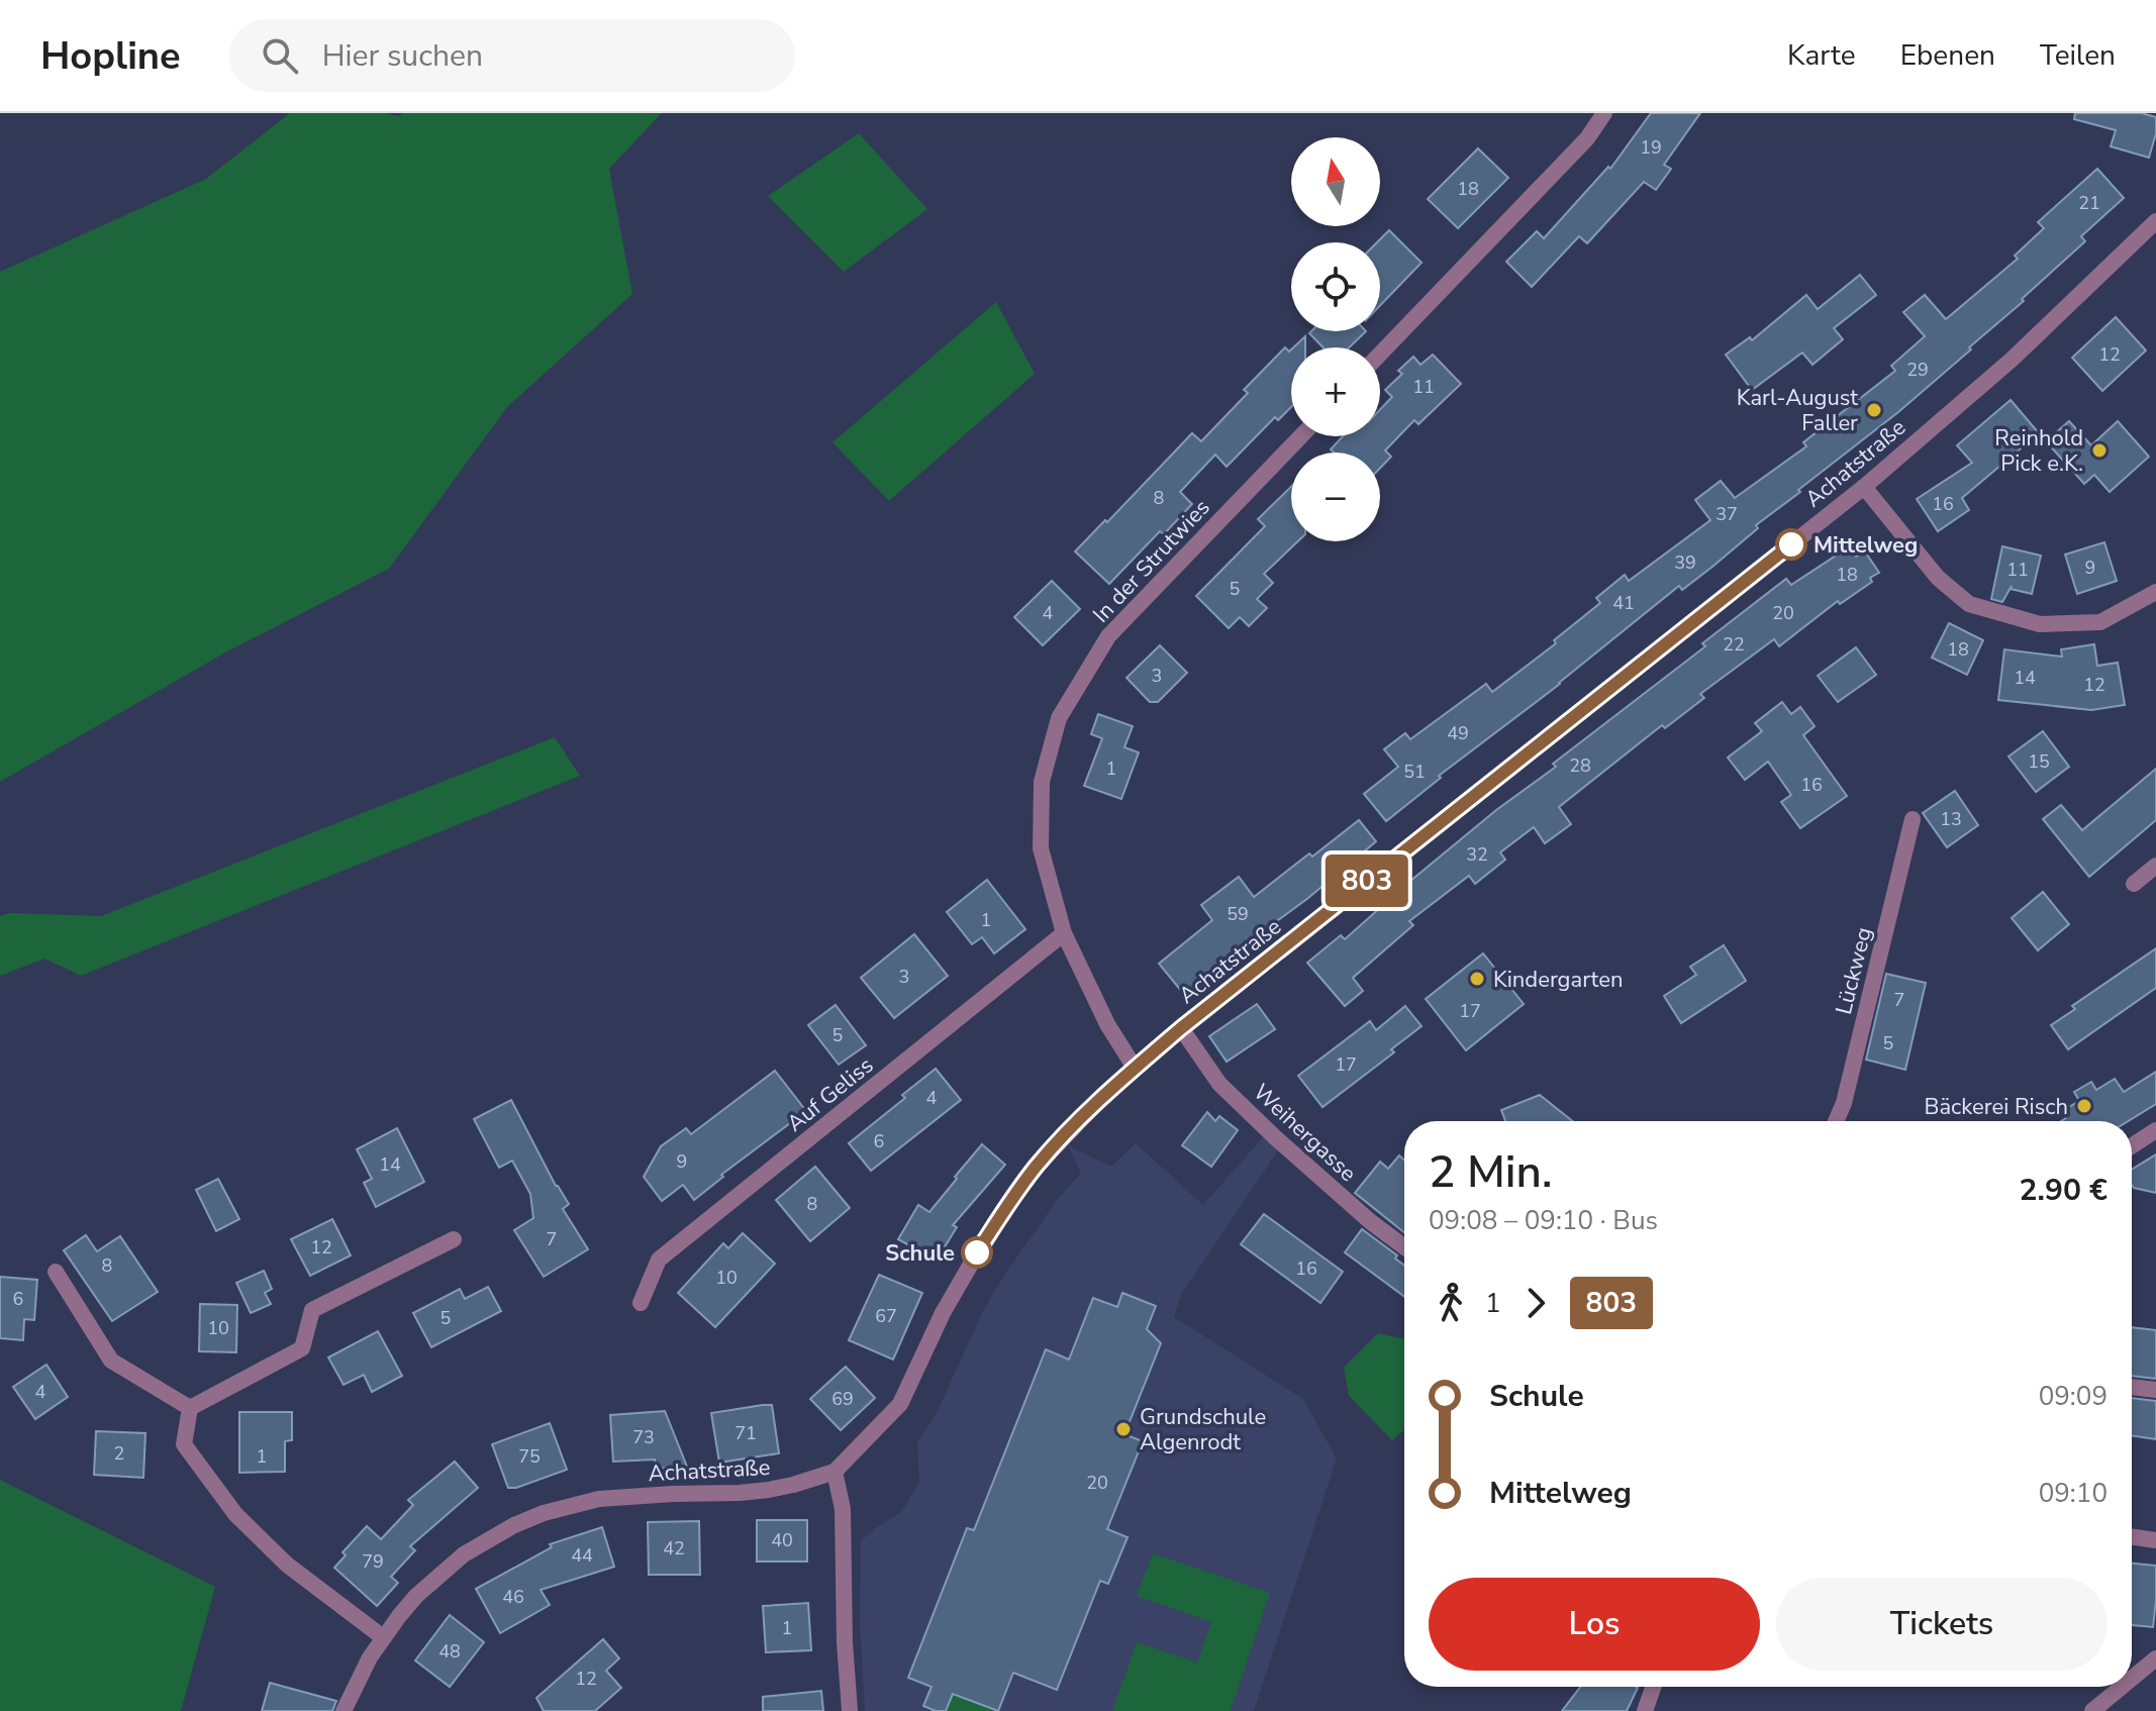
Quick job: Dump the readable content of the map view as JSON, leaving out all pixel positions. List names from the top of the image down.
{
  "streets": {
    "street": [
      "Achatstraße",
      "In der Strutwies",
      "Lückweg",
      "Auf Geliss",
      "Weihergasse"
    ]
  },
  "crossings": [
    ["Achatstraße", "In der Strutwies"],
    ["Achatstraße", "Weihergasse"],
    ["In der Strutwies", "Auf Geliss"]
  ],
  "places": [
    "Karl-August Faller",
    "Reinhold Pick e.K.",
    "Mittelweg",
    "Kindergarten",
    "Bäckerei Risch",
    "Schule",
    "Grundschule Algenrodt"
  ],
  "lines": ["bus line 803"],
  "house_numbers": [
    "19",
    "18",
    "21",
    "12",
    "29",
    "11",
    "8",
    "16",
    "37",
    "39",
    "9",
    "11",
    "18",
    "5",
    "41",
    "4",
    "20",
    "22",
    "18",
    "3",
    "14",
    "12",
    "49",
    "15",
    "28",
    "1",
    "51",
    "16",
    "13",
    "32",
    "59",
    "1",
    "3",
    "7",
    "17",
    "5",
    "5",
    "17",
    "4",
    "6",
    "9",
    "14",
    "8",
    "7",
    "12",
    "8",
    "16",
    "10",
    "6",
    "67",
    "5",
    "10",
    "4",
    "69",
    "71",
    "73",
    "2",
    "1",
    "75",
    "20",
    "40",
    "42",
    "44",
    "79",
    "46",
    "1",
    "48",
    "12"
  ],
  "north": "top",
  "page": {
    "header": "Hopline",
    "search": "Hier suchen",
    "nav": ["Karte", "Ebenen", "Teilen"],
    "on_map": "803",
    "map_buttons": ["+", "−"],
    "heading": ["2 Min.", "09:08 – 09:10 · Bus", "2.90 €"],
    "legs": ["1", "803"],
    "list": [
      {
        "name": "Schule",
        "value": "09:09"
      },
      {
        "name": "Mittelweg",
        "value": "09:10"
      }
    ],
    "buttons": ["Los", "Tickets"]
  }
}
